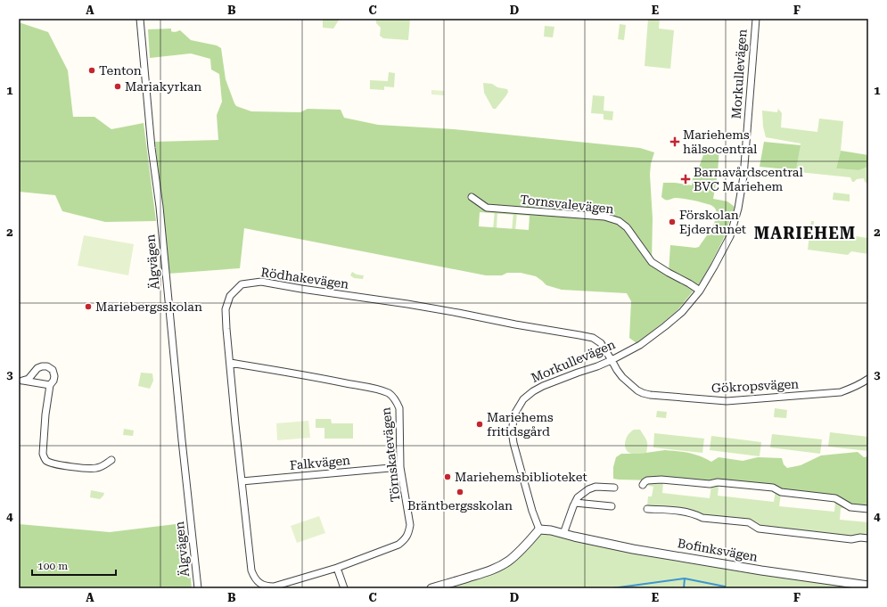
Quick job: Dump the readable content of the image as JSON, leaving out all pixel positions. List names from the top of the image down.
{
  "streets": {
    "street": [
      "Morkullevägen",
      "Tornsvalevägen",
      "Älgvägen",
      "Rödhakevägen",
      "Gökropsvägen",
      "Törnskatevägen",
      "Falkvägen",
      "Bofinksvägen"
    ]
  },
  "crossings": [
    ["Morkullevägen", "Tornsvalevägen"],
    ["Morkullevägen", "Rödhakevägen"],
    ["Morkullevägen", "Gökropsvägen"],
    ["Morkullevägen", "Bofinksvägen"],
    ["Rödhakevägen", "Gökropsvägen"],
    ["Rödhakevägen", "Törnskatevägen"],
    ["Rödhakevägen", "Falkvägen"],
    ["Törnskatevägen", "Falkvägen"]
  ],
  "districts": ["MARIEHEM"],
  "places": {
    "other": [
      "Tenton",
      "Mariakyrkan",
      "Förskolan Ejderdunet",
      "Mariebergsskolan",
      "Mariehems fritidsgård",
      "Mariehemsbiblioteket",
      "Bräntbergsskolan"
    ],
    "health": ["Mariehems hälsocentral", "Barnavårdscentral BVC Mariehem"]
  },
  "scale_bar": "100 m",
  "grid": {
    "columns": [
      "A",
      "B",
      "C",
      "D",
      "E",
      "F"
    ],
    "rows": [
      "1",
      "2",
      "3",
      "4"
    ]
  }
}
